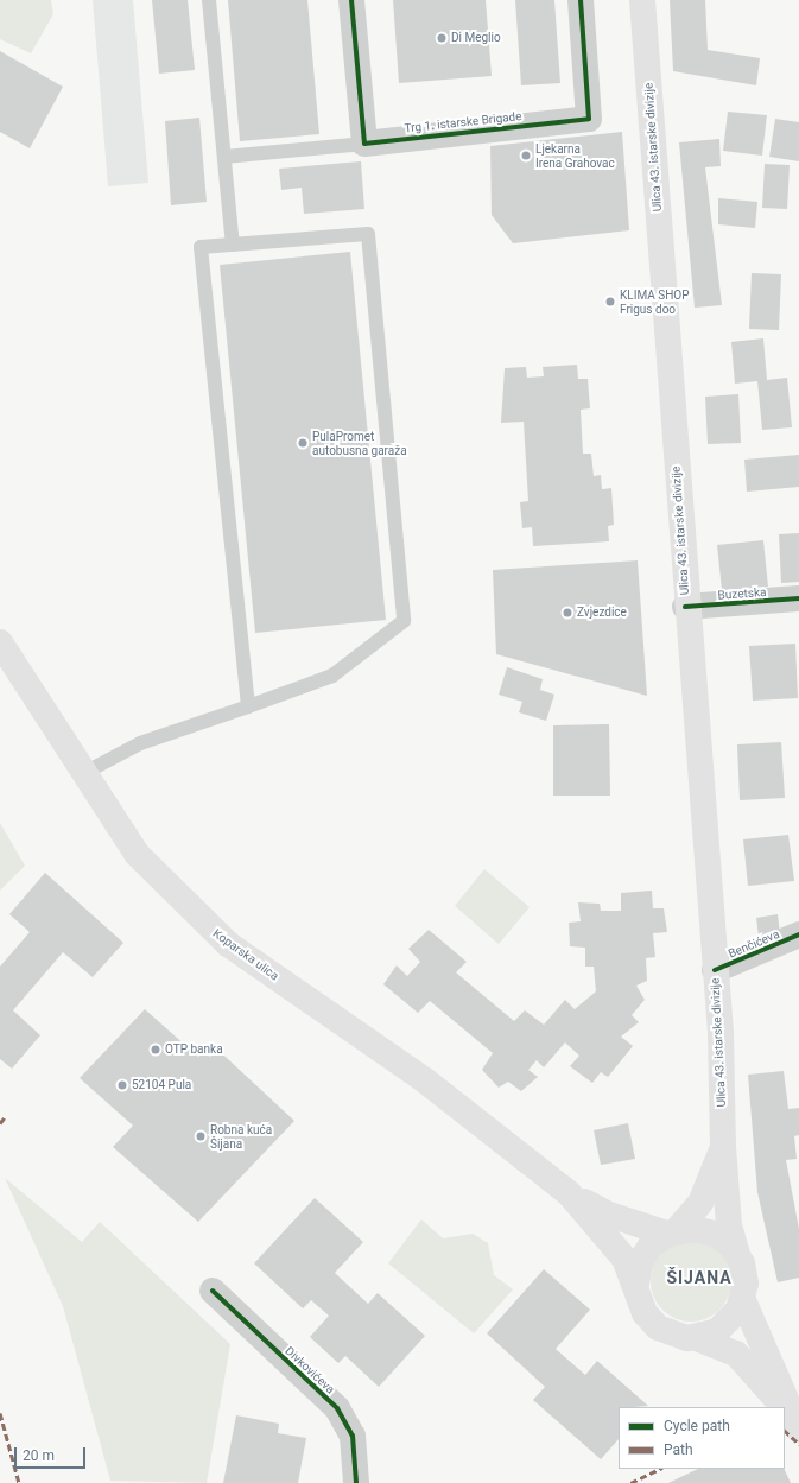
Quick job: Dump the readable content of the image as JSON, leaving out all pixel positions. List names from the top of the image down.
{
  "streets": {
    "main road": ["Ulica 43. istarske divizije", "Koparska ulica"],
    "street": [
      "Trg 1. istarske Brigade",
      "Buzetska",
      "Benčićeva",
      "Divkovićeva"
    ]
  },
  "crossings": [
    ["Ulica 43. istarske divizije", "Buzetska"],
    ["Ulica 43. istarske divizije", "Benčićeva"],
    ["Ulica 43. istarske divizije", "Koparska ulica"]
  ],
  "districts": ["ŠIJANA"],
  "places": [
    "Di Meglio",
    "Ljekarna Irena Grahovac",
    "KLIMA SHOP Frigus doo",
    "PulaPromet autobusna garaža",
    "Zvjezdice",
    "OTP banka",
    "52104 Pula",
    "Robna kuća Šijana"
  ],
  "legend": ["Cycle path", "Path"],
  "scale_bar": "20 m"
}
